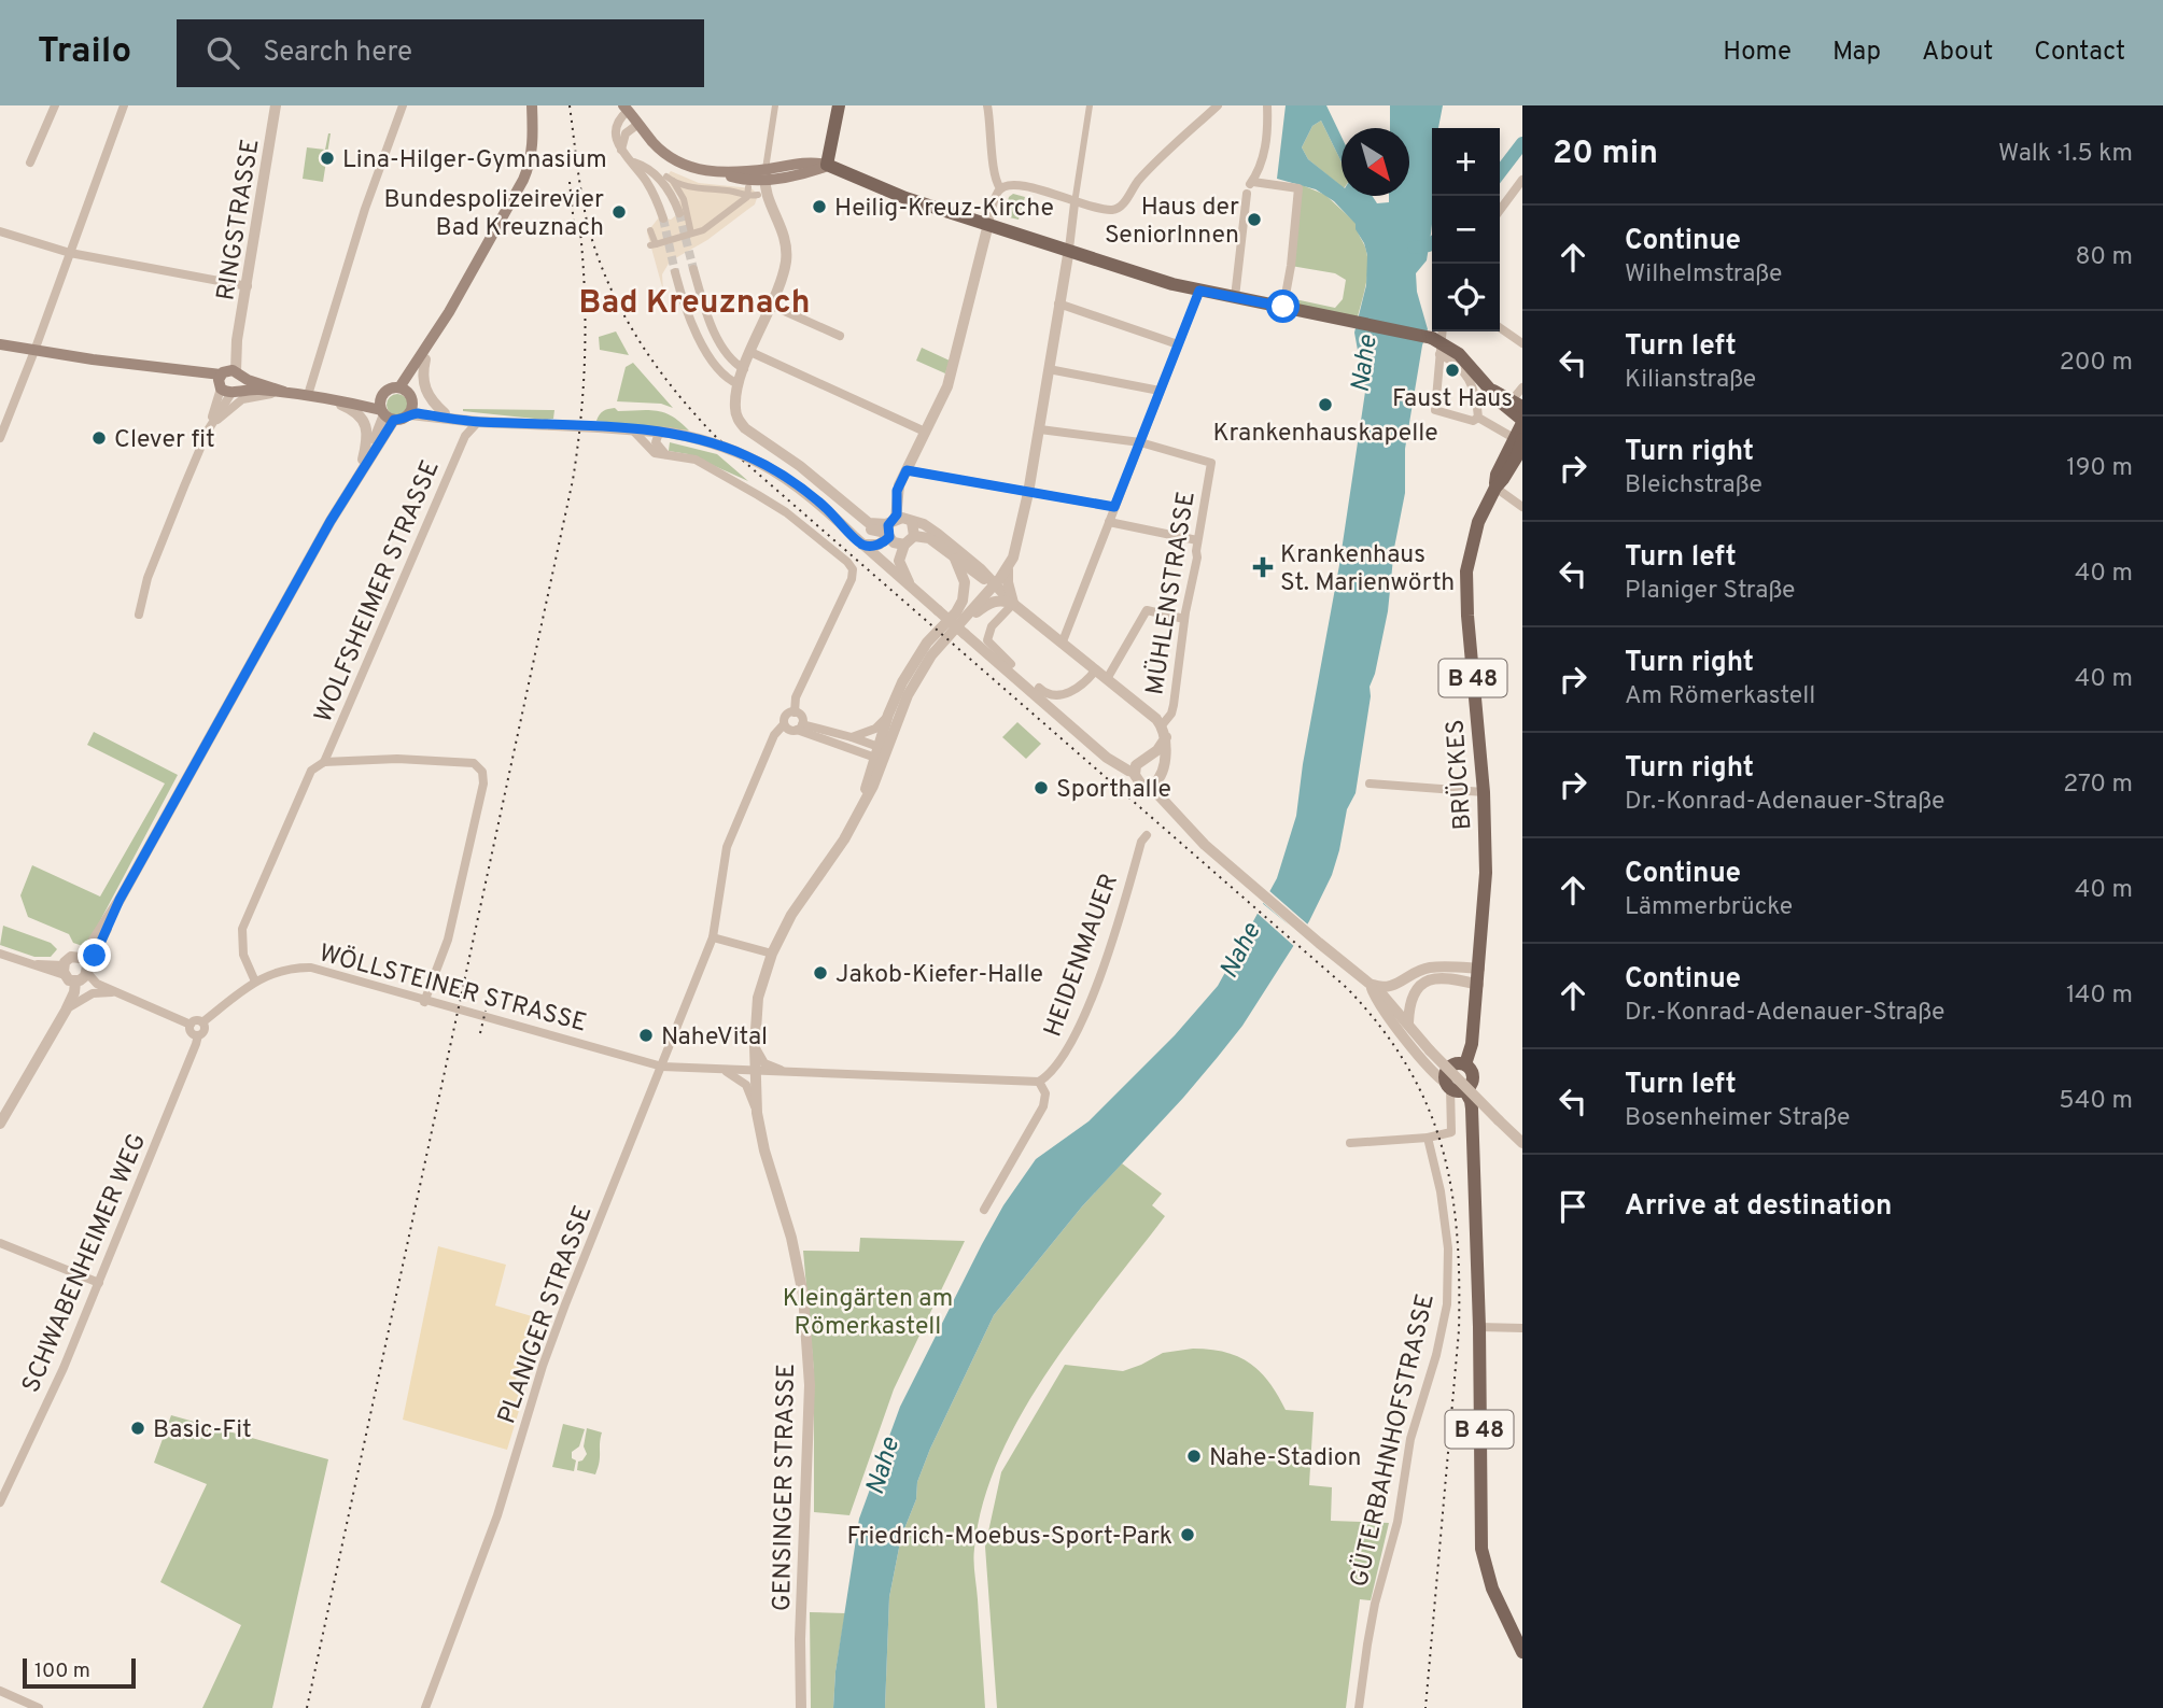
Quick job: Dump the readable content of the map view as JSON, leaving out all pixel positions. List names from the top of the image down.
{
  "streets": {
    "main road": ["B 48", "BRÜCKES"],
    "street": [
      "RINGSTRASSE",
      "WOLFSHEIMER STRASSE",
      "MÜHLENSTRASSE",
      "HEIDENMAUER",
      "WÖLLSTEINER STRASSE",
      "SCHWABENHEIMER WEG",
      "PLANIGER STRASSE",
      "GÜTERBAHNHOFSTRASSE",
      "GENSINGER STRASSE"
    ]
  },
  "crossings": [
    ["WOLFSHEIMER STRASSE", "WÖLLSTEINER STRASSE"],
    ["B 48", "BRÜCKES"],
    ["WÖLLSTEINER STRASSE", "SCHWABENHEIMER WEG"],
    ["WÖLLSTEINER STRASSE", "PLANIGER STRASSE"]
  ],
  "districts": ["Bad Kreuznach"],
  "water": ["Nahe"],
  "parks": ["Kleingärten am Römerkastell"],
  "places": {
    "other": [
      "Lina-Hilger-Gymnasium",
      "Heilig-Kreuz-Kirche",
      "Bundespolizeirevier Bad Kreuznach",
      "Haus der SeniorInnen",
      "Faust Haus",
      "Krankenhauskapelle",
      "Clever fit",
      "Sporthalle",
      "Jakob-Kiefer-Halle",
      "NaheVital",
      "Basic-Fit",
      "Nahe-Stadion",
      "Friedrich-Moebus-Sport-Park"
    ],
    "health": ["Krankenhaus St. Marienwörth"]
  },
  "scale_bar": "100 m",
  "north": "bottom right",
  "page": {
    "header": "Trailo",
    "search": "Search here",
    "nav": [
      "Home",
      "Map",
      "About",
      "Contact"
    ],
    "heading": ["20 min", "Walk · 1.5 km"],
    "map_buttons": ["+", "−"],
    "list": [
      ["Continue", "Wilhelmstraße", "80 m"],
      ["Turn left", "Kilianstraße", "200 m"],
      ["Turn right", "Bleichstraße", "190 m"],
      ["Turn left", "Planiger Straße", "40 m"],
      ["Turn right", "Am Römerkastell", "40 m"],
      ["Turn right", "Dr.-Konrad-Adenauer-Straße", "270 m"],
      ["Continue", "Lämmerbrücke", "40 m"],
      ["Continue", "Dr.-Konrad-Adenauer-Straße", "140 m"],
      ["Turn left", "Bosenheimer Straße", "540 m"],
      "Arrive at destination"
    ],
    "scale": "100 m"
  }
}
